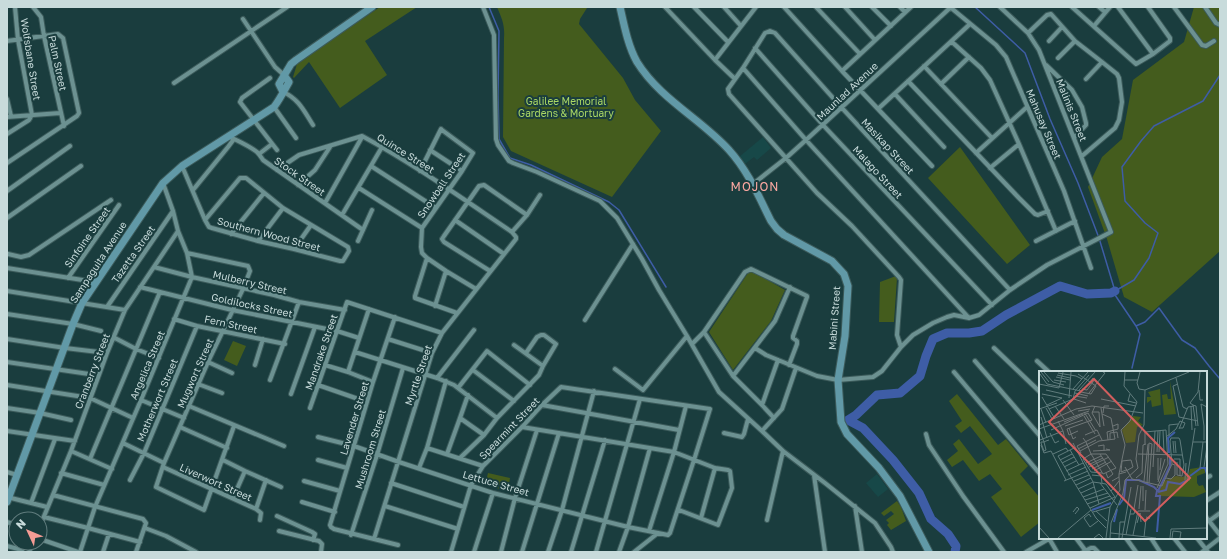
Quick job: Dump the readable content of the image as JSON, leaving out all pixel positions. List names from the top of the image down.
{
  "streets": {
    "main road": ["Sampaguita Avenue", "Mabini Street"],
    "street": [
      "Wolfsbane Street",
      "Palm Street",
      "Maunlad Avenue",
      "Malinis Street",
      "Mahusay Street",
      "Masikap Street",
      "Quince Street",
      "Malago Street",
      "Stock Street",
      "Snowball Street",
      "Southern Wood Street",
      "Sinfoine Street",
      "Tazetta Street",
      "Mulberry Street",
      "Goldilocks Street",
      "Fern Street",
      "Mandrake Street",
      "Angelica Street",
      "Cranberry Street",
      "Mugwort Street",
      "Myrtle Street",
      "Motherwort Street",
      "Lavender Street",
      "Spearmint Street",
      "Mushroom Street",
      "Liverwort Street",
      "Lettuce Street"
    ]
  },
  "crossings": [
    ["Maunlad Avenue", "Mahusay Street"],
    ["Maunlad Avenue", "Masikap Street"],
    ["Maunlad Avenue", "Malago Street"],
    ["Maunlad Avenue", "Mabini Street"],
    ["Malinis Street", "Mahusay Street"],
    ["Masikap Street", "Malago Street"],
    ["Quince Street", "Stock Street"],
    ["Quince Street", "Snowball Street"],
    ["Quince Street", "Myrtle Street"],
    ["Stock Street", "Sampaguita Avenue"],
    ["Southern Wood Street", "Sampaguita Avenue"],
    ["Mulberry Street", "Mandrake Street"],
    ["Mulberry Street", "Angelica Street"],
    ["Mulberry Street", "Cranberry Street"],
    ["Mulberry Street", "Mugwort Street"],
    ["Goldilocks Street", "Mandrake Street"],
    ["Goldilocks Street", "Angelica Street"],
    ["Goldilocks Street", "Cranberry Street"],
    ["Goldilocks Street", "Mugwort Street"],
    ["Fern Street", "Angelica Street"],
    ["Fern Street", "Mugwort Street"],
    ["Fern Street", "Motherwort Street"],
    ["Angelica Street", "Liverwort Street"],
    ["Mugwort Street", "Liverwort Street"],
    ["Myrtle Street", "Lettuce Street"],
    ["Motherwort Street", "Liverwort Street"],
    ["Lavender Street", "Mushroom Street"],
    ["Lavender Street", "Lettuce Street"],
    ["Spearmint Street", "Lettuce Street"],
    ["Mushroom Street", "Lettuce Street"]
  ],
  "districts": ["MOJON"],
  "parks": ["Galilee Memorial Gardens & Mortuary"],
  "north": "top left"
}
